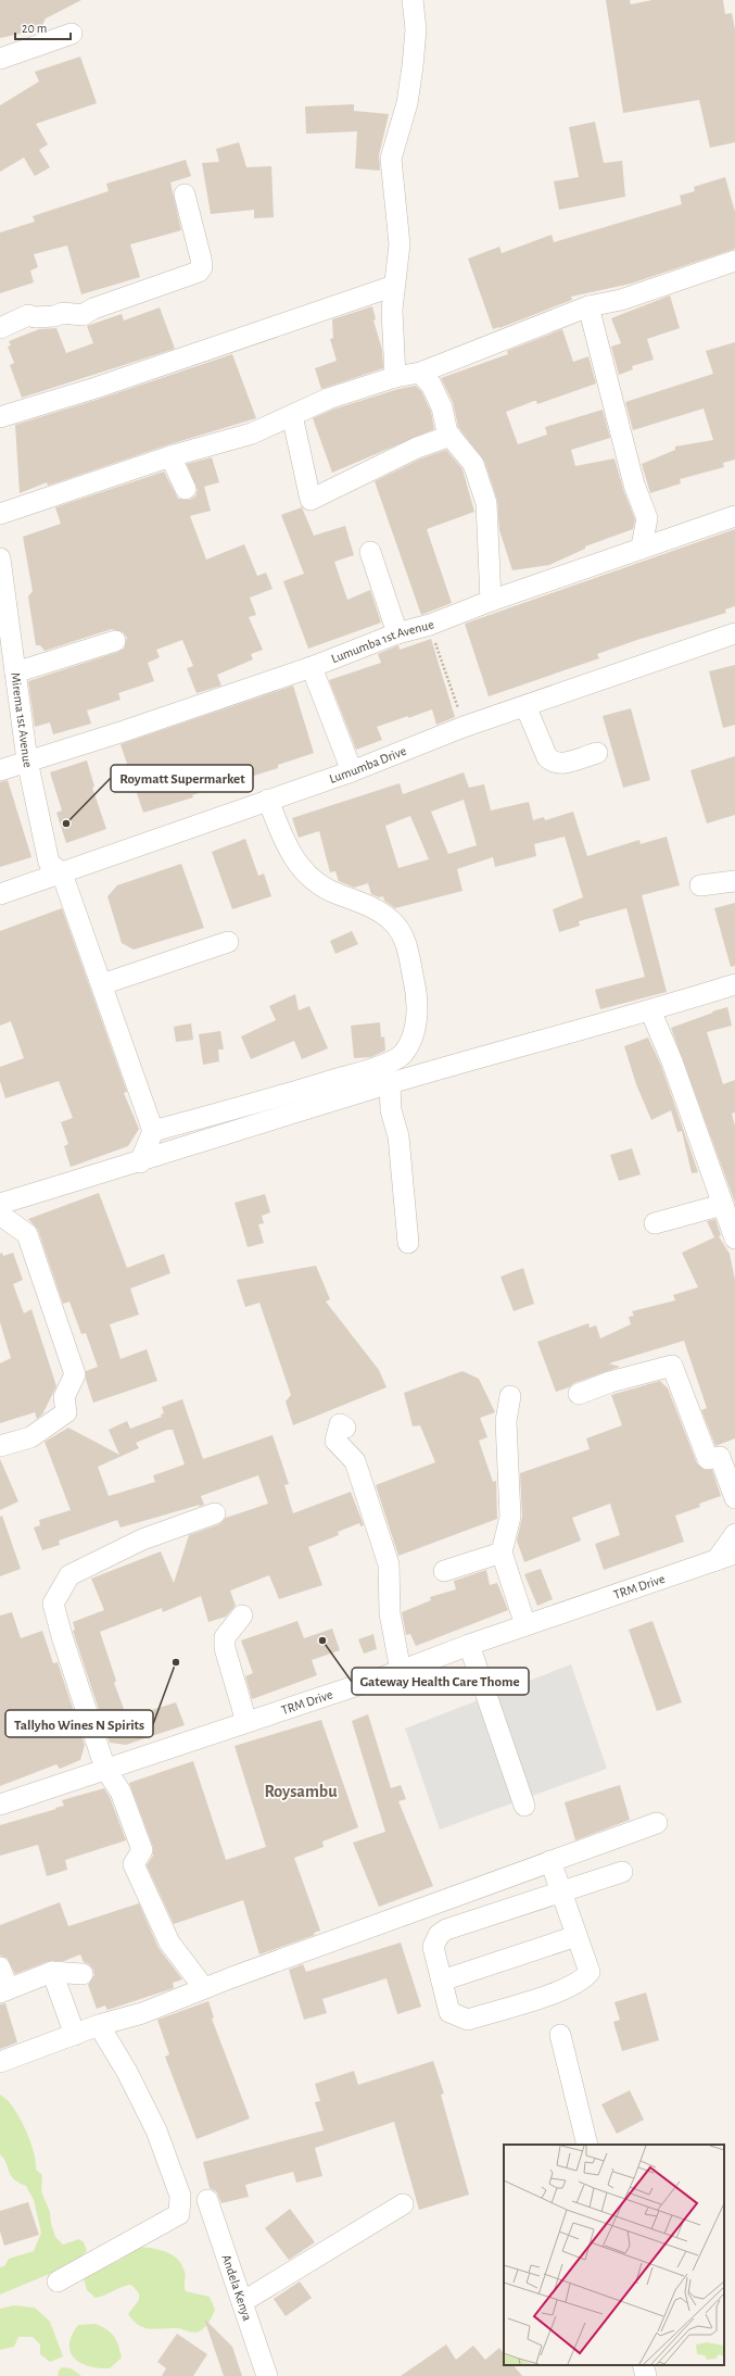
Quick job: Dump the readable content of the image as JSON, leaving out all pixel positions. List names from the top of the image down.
{
  "streets": {
    "street": [
      "Lumumba 1st Avenue",
      "Mirema 1st Avenue",
      "Lumumba Drive",
      "TRM Drive",
      "Andela Kenya"
    ]
  },
  "crossings": [
    ["Lumumba 1st Avenue", "Mirema 1st Avenue"],
    ["Mirema 1st Avenue", "Lumumba Drive"]
  ],
  "districts": ["Roysambu"],
  "places": ["Roymatt Supermarket", "Gateway Health Care Thome", "Tallyho Wines N Spirits"],
  "scale_bar": "20 m"
}
